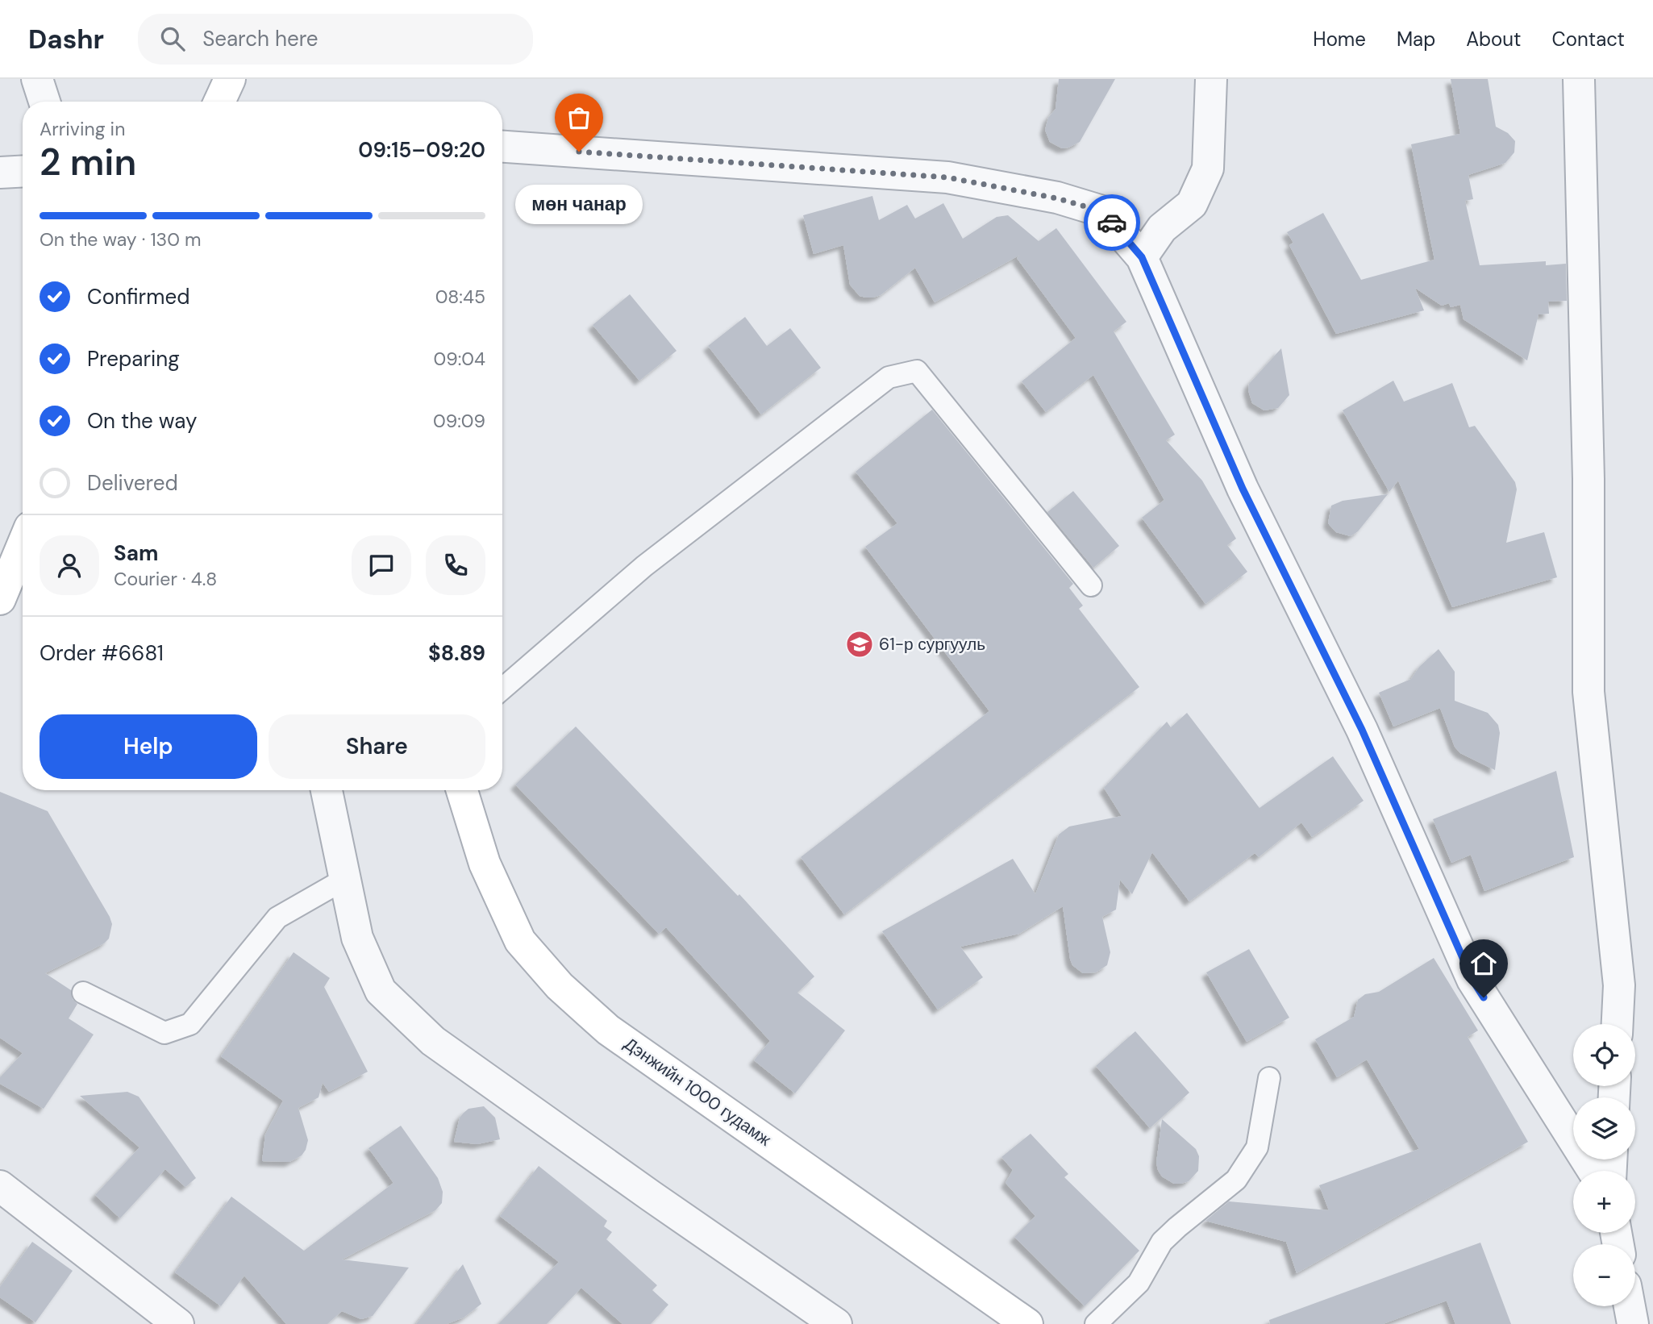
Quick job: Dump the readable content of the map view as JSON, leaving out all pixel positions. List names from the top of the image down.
{
  "streets": {
    "street": ["Дэнжийн 1000 гудамж"]
  },
  "places": {
    "other": ["мөн чанар"],
    "school or university": ["61-р сургууль"]
  },
  "page": {
    "header": "Dashr",
    "search": "Search here",
    "nav": [
      "Home",
      "Map",
      "About",
      "Contact"
    ],
    "heading": ["2 min", "Arriving in", "09:15–09:20"],
    "panel": [
      "Sam",
      "Courier · 4.8",
      "Order #6681",
      "$8.89"
    ],
    "bubble": "мөн чанар",
    "bar": "On the way · 130 m",
    "list": [
      ["Confirmed", "08:45"],
      ["Preparing", "09:04"],
      ["On the way", "09:09"],
      "Delivered"
    ],
    "buttons": ["Help", "Share"],
    "map_buttons": ["+", "−"]
  }
}
